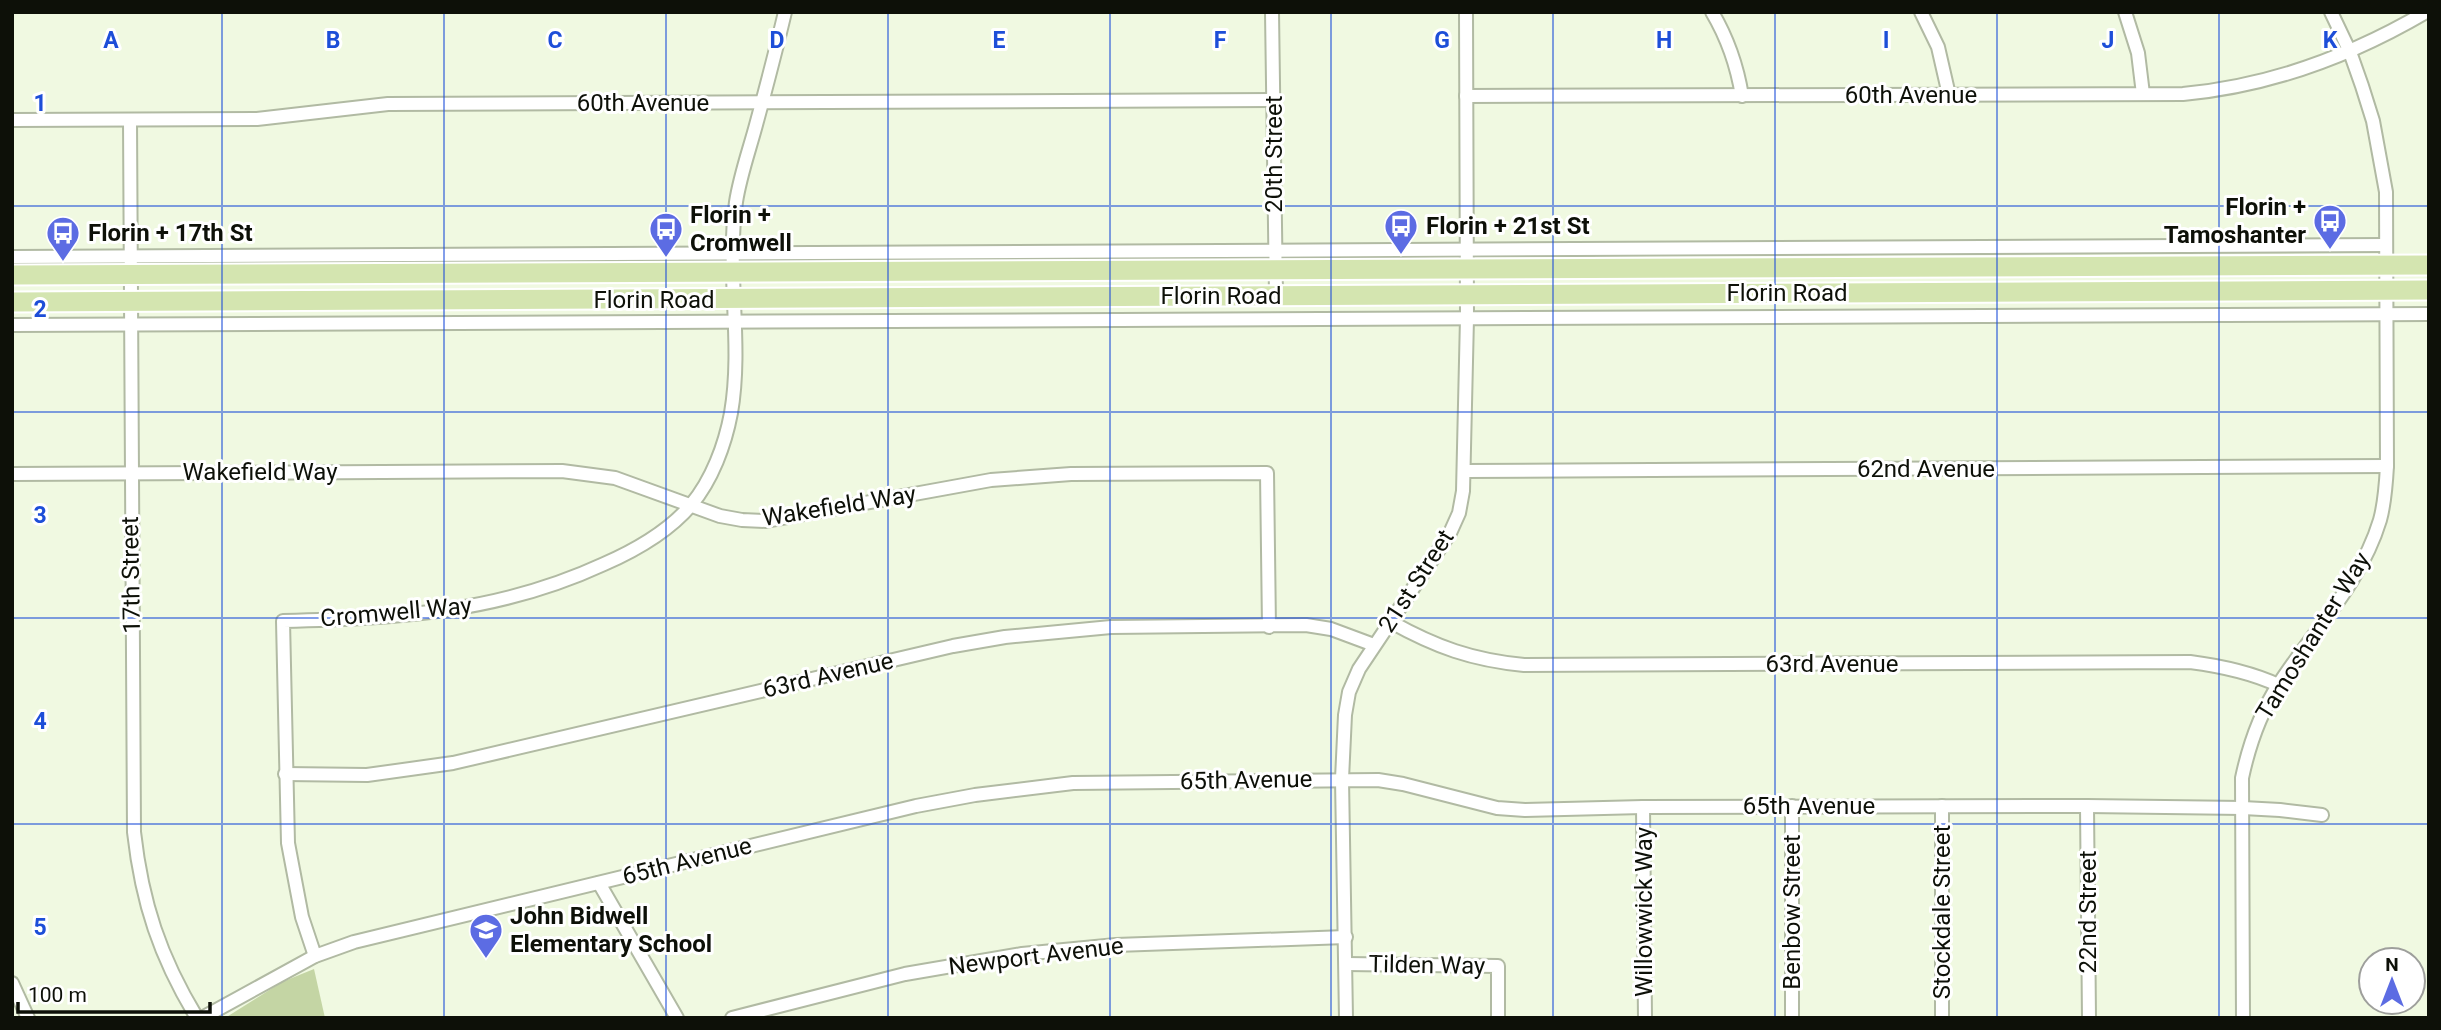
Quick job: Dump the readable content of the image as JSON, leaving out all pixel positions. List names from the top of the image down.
{
  "streets": {
    "main road": ["Florin Road"],
    "street": [
      "60th Avenue",
      "20th Street",
      "62nd Avenue",
      "Wakefield Way",
      "17th Street",
      "21st Street",
      "Cromwell Way",
      "Tamoshanter Way",
      "63rd Avenue",
      "65th Avenue",
      "Willowwick Way",
      "Benbow Street",
      "Stockdale Street",
      "22nd Street",
      "Newport Avenue",
      "Tilden Way"
    ]
  },
  "crossings": [
    ["60th Avenue", "20th Street"],
    ["60th Avenue", "17th Street"],
    ["60th Avenue", "21st Street"],
    ["60th Avenue", "Cromwell Way"],
    ["60th Avenue", "Tamoshanter Way"],
    ["20th Street", "Florin Road"],
    ["Florin Road", "17th Street"],
    ["Florin Road", "21st Street"],
    ["Florin Road", "Cromwell Way"],
    ["Florin Road", "Tamoshanter Way"],
    ["62nd Avenue", "21st Street"],
    ["62nd Avenue", "Tamoshanter Way"],
    ["Wakefield Way", "17th Street"],
    ["Wakefield Way", "Cromwell Way"],
    ["Wakefield Way", "63rd Avenue"],
    ["21st Street", "63rd Avenue"],
    ["21st Street", "65th Avenue"],
    ["21st Street", "Newport Avenue"],
    ["21st Street", "Tilden Way"],
    ["Cromwell Way", "63rd Avenue"],
    ["Cromwell Way", "65th Avenue"],
    ["Tamoshanter Way", "63rd Avenue"],
    ["Tamoshanter Way", "65th Avenue"],
    ["65th Avenue", "Willowwick Way"],
    ["65th Avenue", "Benbow Street"],
    ["65th Avenue", "Stockdale Street"],
    ["65th Avenue", "22nd Street"]
  ],
  "places": {
    "bus stop": [
      "Florin + Tamoshanter",
      "Florin + 21st St",
      "Florin + Cromwell",
      "Florin + 17th St"
    ],
    "school or university": ["John Bidwell Elementary School"]
  },
  "scale_bar": "100 m",
  "north": "top",
  "grid": {
    "columns": [
      "A",
      "B",
      "C",
      "D",
      "E",
      "F",
      "G",
      "H",
      "I",
      "J",
      "K"
    ],
    "rows": [
      "1",
      "2",
      "3",
      "4",
      "5"
    ]
  }
}
